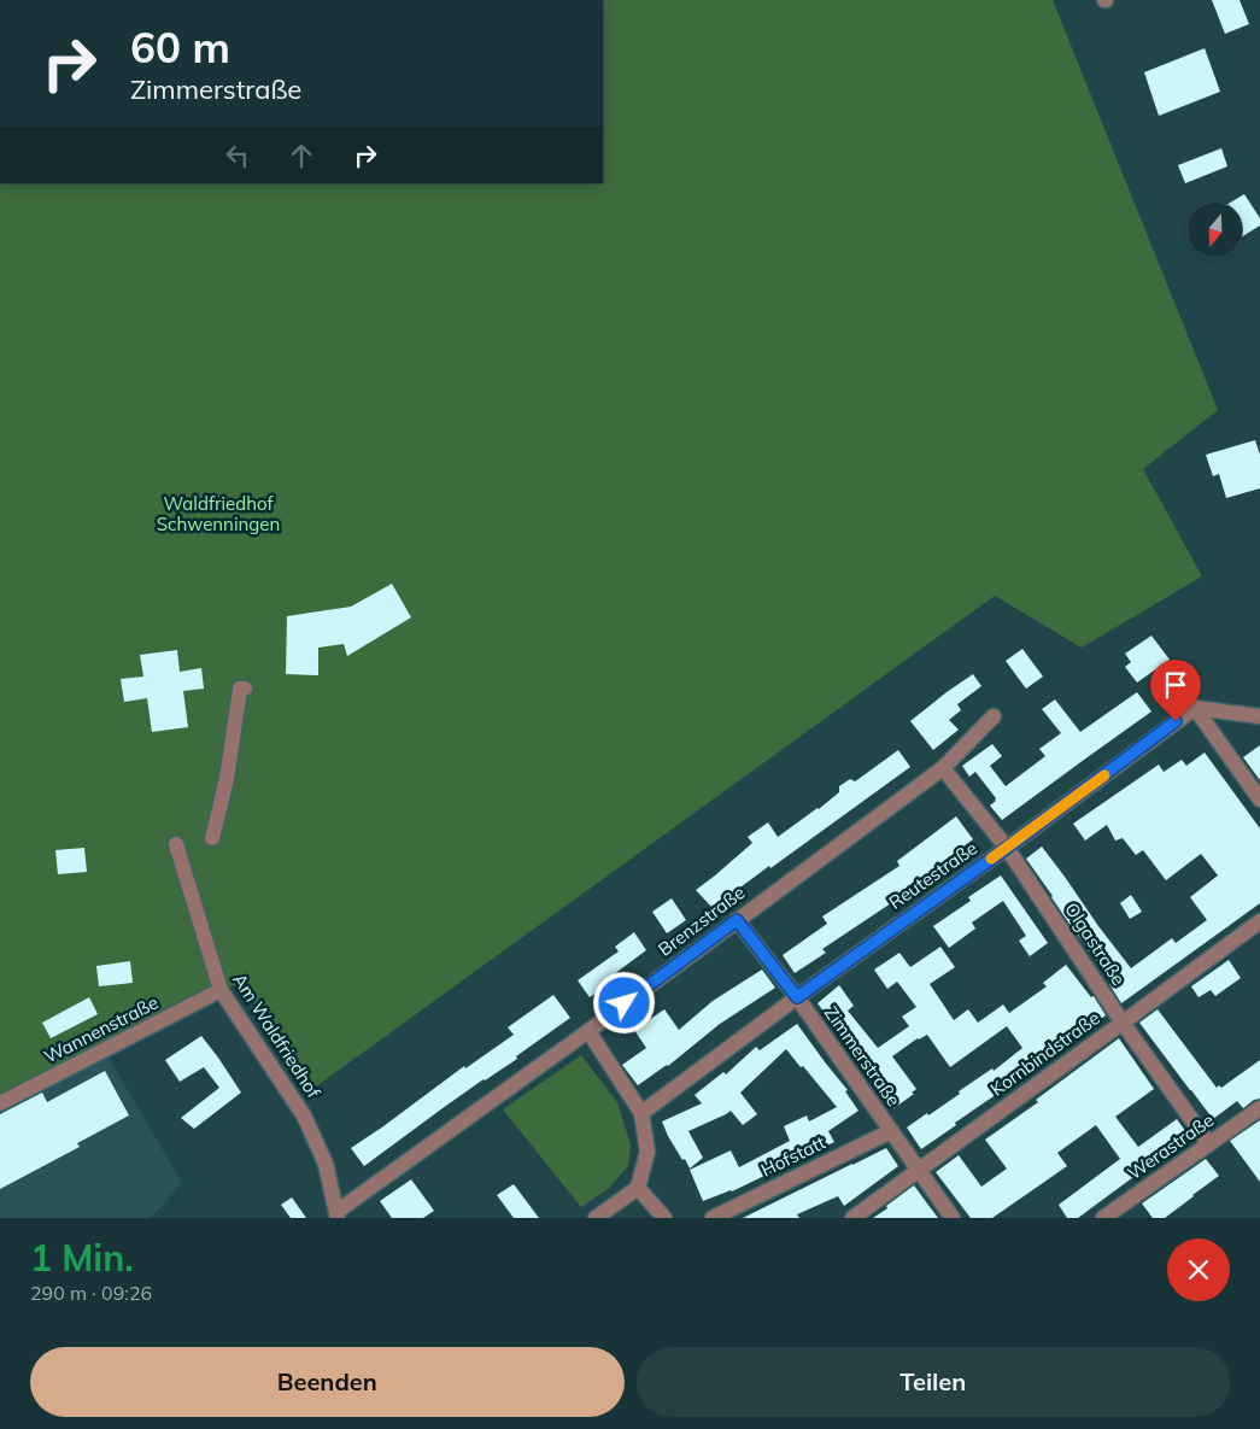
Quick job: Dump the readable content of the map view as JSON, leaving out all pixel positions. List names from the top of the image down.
{
  "streets": {
    "street": [
      "Reutestraße",
      "Brenzstraße",
      "Olgastraße",
      "Wannenstraße",
      "Am Waldfriedhof",
      "Kornbindstraße",
      "Zimmerstraße",
      "Werastraße",
      "Hofstatt"
    ]
  },
  "crossings": [
    ["Reutestraße", "Olgastraße"],
    ["Reutestraße", "Zimmerstraße"],
    ["Brenzstraße", "Olgastraße"],
    ["Brenzstraße", "Am Waldfriedhof"],
    ["Brenzstraße", "Zimmerstraße"],
    ["Olgastraße", "Kornbindstraße"],
    ["Olgastraße", "Werastraße"],
    ["Wannenstraße", "Am Waldfriedhof"],
    ["Kornbindstraße", "Zimmerstraße"],
    ["Zimmerstraße", "Hofstatt"]
  ],
  "parks": ["Waldfriedhof Schwenningen"],
  "north": "bottom",
  "page": {
    "turn": ["60 m", "Zimmerstraße"],
    "heading": ["1 Min.", "290 m · 09:26"],
    "buttons": ["Beenden", "Teilen"]
  }
}
